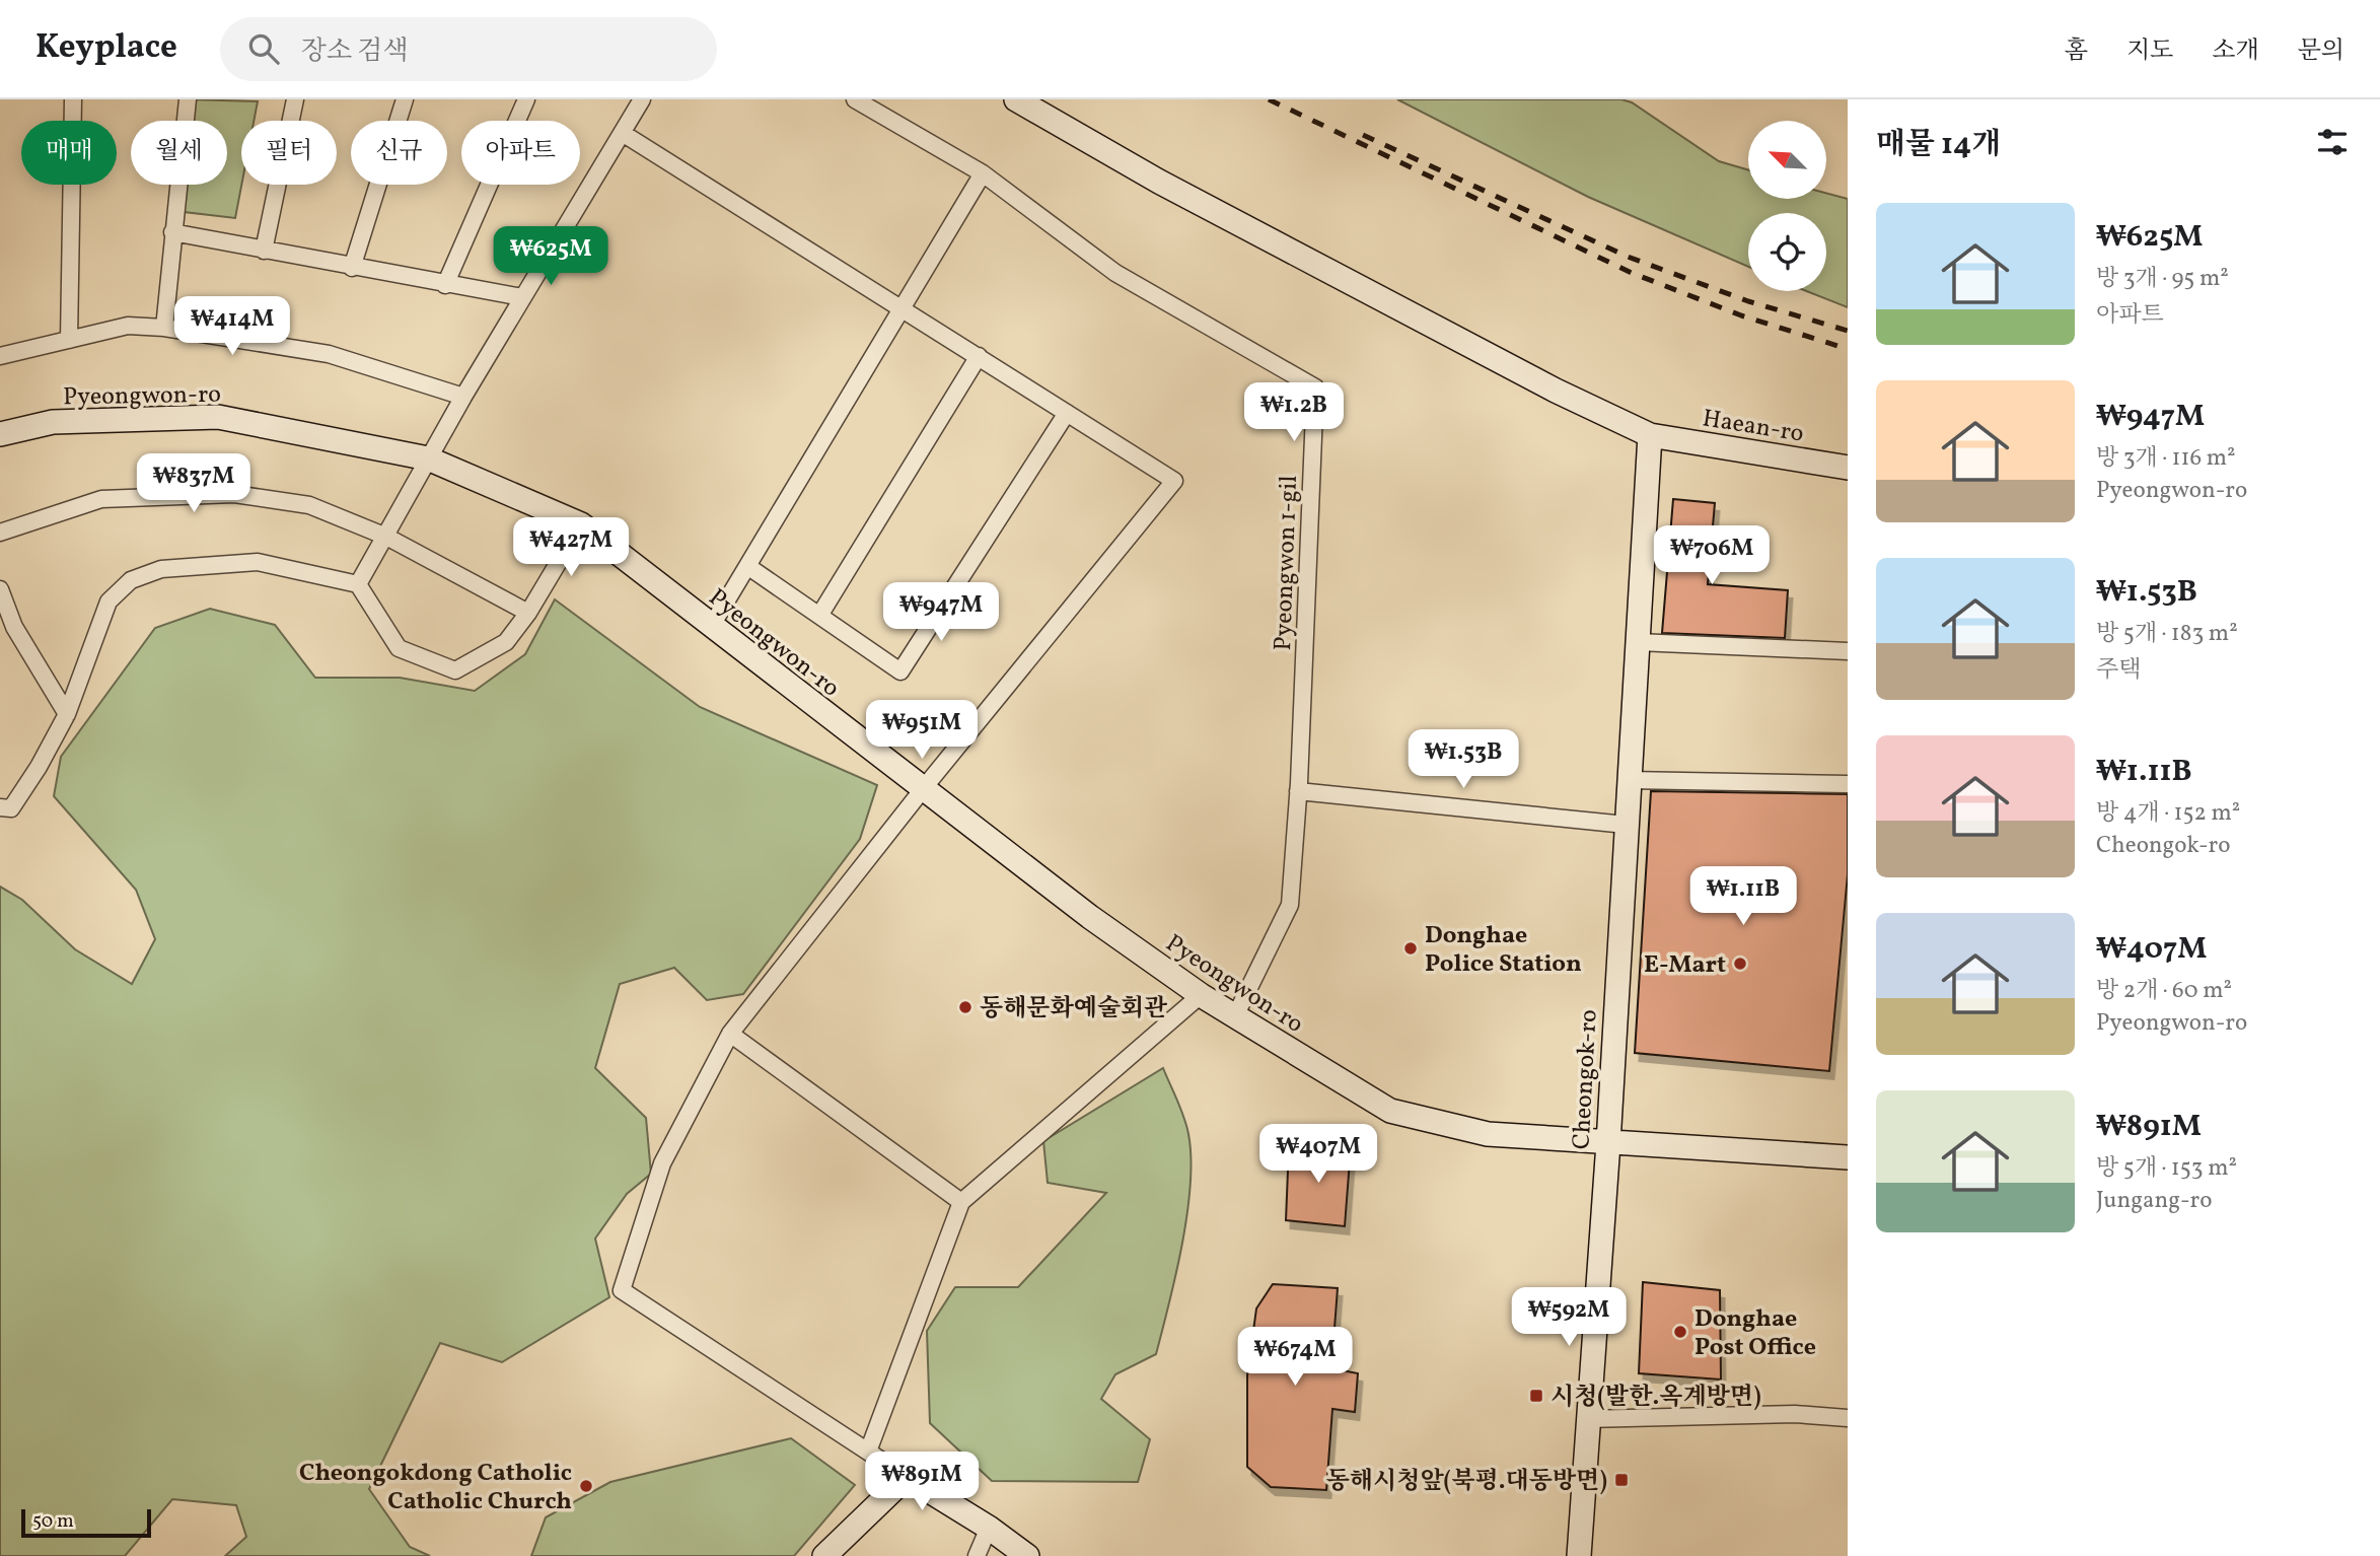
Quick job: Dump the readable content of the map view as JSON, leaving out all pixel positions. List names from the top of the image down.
{
  "streets": {
    "street": [
      "Pyeongwon-ro",
      "Haean-ro",
      "Pyeongwon 1-gil",
      "Cheongok-ro"
    ]
  },
  "crossings": [
    ["Pyeongwon-ro", "Pyeongwon 1-gil"],
    ["Pyeongwon-ro", "Cheongok-ro"],
    ["Haean-ro", "Cheongok-ro"]
  ],
  "places": {
    "other": [
      "Donghae Police Station",
      "E-Mart",
      "동해문화예술회관",
      "Donghae Post Office",
      "Cheongokdong Catholic Catholic Church"
    ],
    "transit": ["시청(발한.옥계방면)", "동해시청앞(북평.대동방면)"]
  },
  "scale_bar": "50 m",
  "north": "top left",
  "page": {
    "header": "Keyplace",
    "search": "장소 검색",
    "nav": [
      "홈",
      "지도",
      "소개",
      "문의"
    ],
    "heading": "매물 14개",
    "chip": [
      "매매",
      "월세",
      "필터",
      "신규",
      "아파트"
    ],
    "list": [
      {
        "name": "₩625M",
        "note": "방 3개 · 95 m² · 아파트"
      },
      {
        "name": "₩947M",
        "note": "방 3개 · 116 m² · Pyeongwon-ro"
      },
      {
        "name": "₩1.53B",
        "note": "방 5개 · 183 m² · 주택"
      },
      {
        "name": "₩1.11B",
        "note": "방 4개 · 152 m² · Cheongok-ro"
      },
      {
        "name": "₩407M",
        "note": "방 2개 · 60 m² · Pyeongwon-ro"
      },
      {
        "name": "₩891M",
        "note": "방 5개 · 153 m² · Jungang-ro"
      }
    ],
    "price": [
      "₩625M",
      "₩414M",
      "₩1.2B",
      "₩837M",
      "₩427M",
      "₩706M",
      "₩947M",
      "₩951M",
      "₩1.53B",
      "₩1.11B",
      "₩407M",
      "₩592M",
      "₩674M",
      "₩891M"
    ],
    "scale": "50 m"
  }
}
